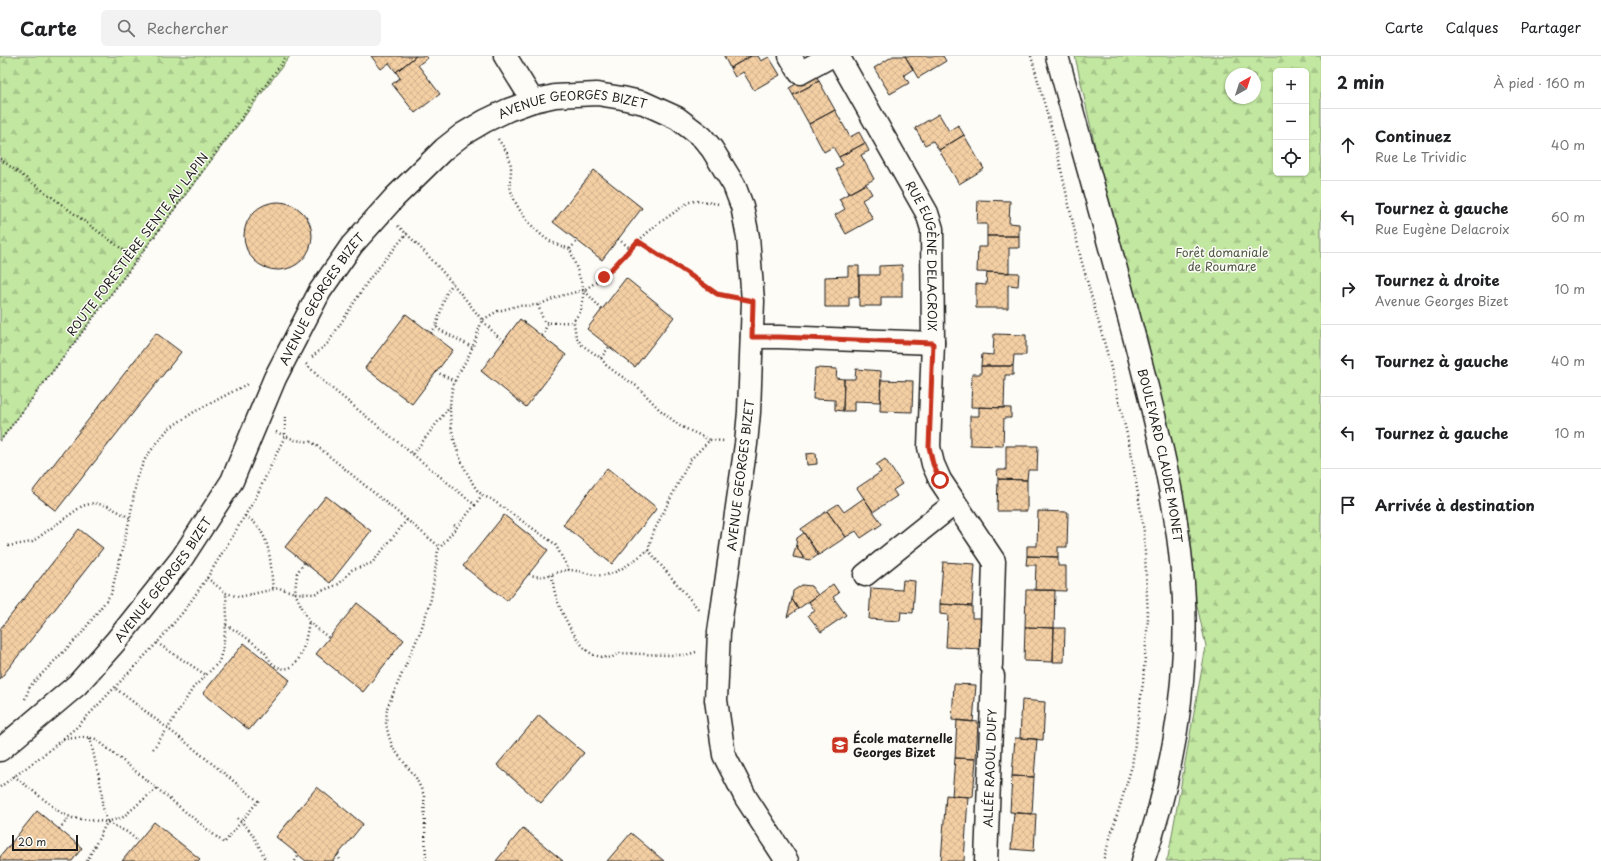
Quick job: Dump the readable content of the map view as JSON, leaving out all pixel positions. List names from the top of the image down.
{
  "streets": {
    "street": [
      "AVENUE GEORGES BIZET",
      "RUE EUGÈNE DELACROIX",
      "BOULEVARD CLAUDE MONET",
      "ALLÉE RAOUL DUFY"
    ],
    "path": ["ROUTE FORESTIÈRE SENTE AU LAPIN"]
  },
  "crossings": [
    ["AVENUE GEORGES BIZET", "RUE EUGÈNE DELACROIX"],
    ["RUE EUGÈNE DELACROIX", "ALLÉE RAOUL DUFY"]
  ],
  "parks": ["Forêt domaniale de Roumare"],
  "places": {
    "school or university": ["École maternelle Georges Bizet"]
  },
  "scale_bar": "20 m",
  "north": "top right",
  "page": {
    "header": "Carte",
    "search": "Rechercher",
    "nav": ["Carte", "Calques", "Partager"],
    "heading": ["2 min", "À pied · 160 m"],
    "map_buttons": ["+", "−"],
    "list": [
      ["Continuez", "Rue Le Trividic", "40 m"],
      ["Tournez à gauche", "Rue Eugène Delacroix", "60 m"],
      ["Tournez à droite", "Avenue Georges Bizet", "10 m"],
      ["Tournez à gauche", "40 m"],
      ["Tournez à gauche", "10 m"],
      "Arrivée à destination"
    ],
    "scale": "20 m"
  }
}
